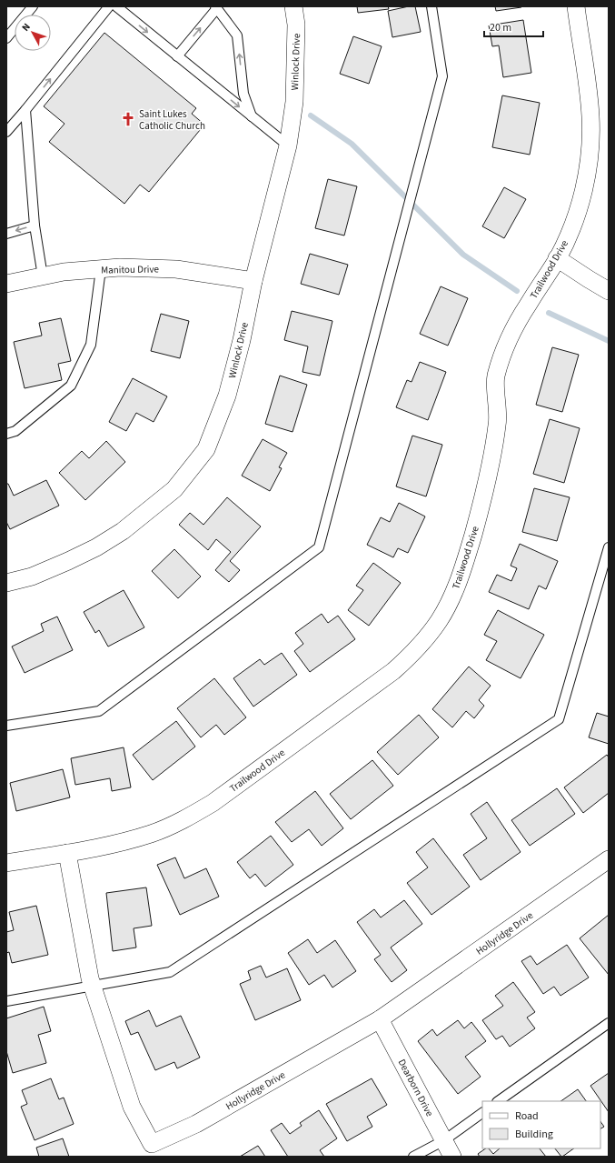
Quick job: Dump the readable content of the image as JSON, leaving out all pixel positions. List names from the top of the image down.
{
  "streets": {
    "street": [
      "Winlock Drive",
      "Manitou Drive",
      "Trailwood Drive",
      "Hollyridge Drive",
      "Dearborn Drive"
    ]
  },
  "crossings": [
    ["Winlock Drive", "Manitou Drive"],
    ["Trailwood Drive", "Hollyridge Drive"],
    ["Hollyridge Drive", "Dearborn Drive"]
  ],
  "places": {
    "church": ["Saint Lukes Catholic Church"]
  },
  "legend": ["Road", "Building"],
  "scale_bar": "20 m",
  "north": "top left"
}
